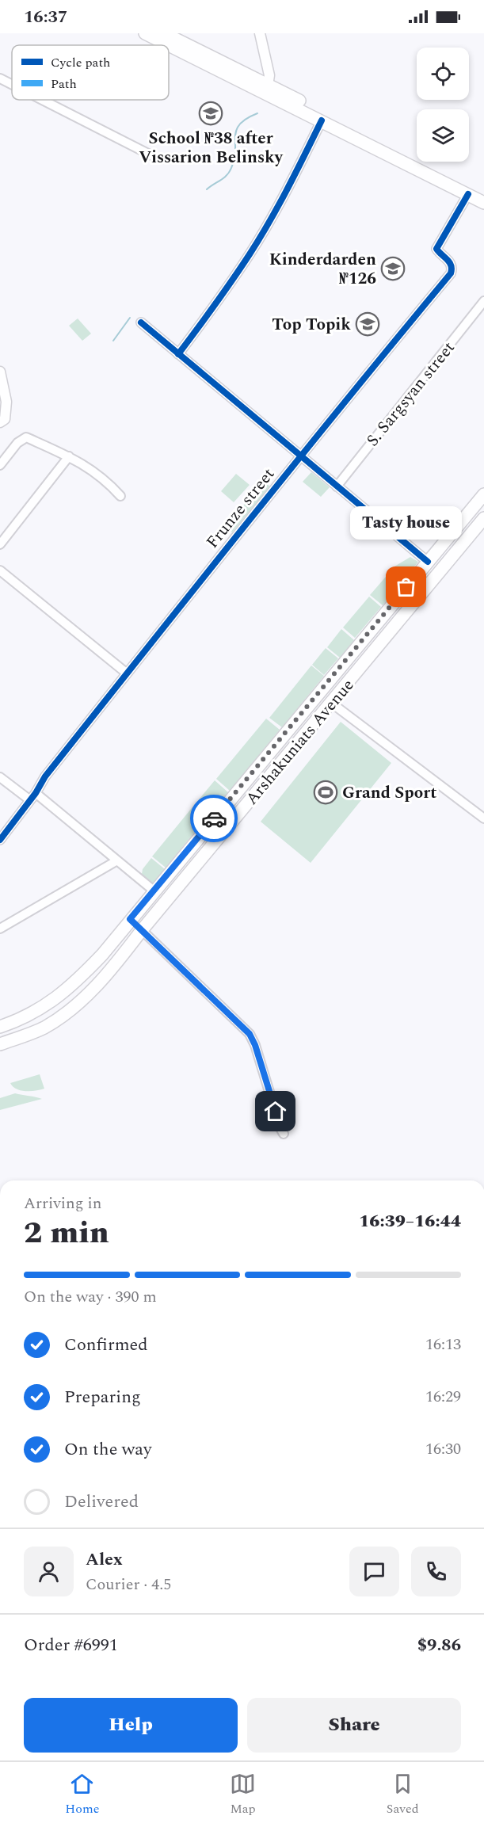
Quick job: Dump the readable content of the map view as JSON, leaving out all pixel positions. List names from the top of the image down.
{
  "streets": {
    "main road": ["Arshakuniats Avenue"],
    "street": ["S. Sargsyan street", "Frunze street"]
  },
  "places": {
    "school or university": ["School №38 after Vissarion Belinsky", "Kinderdarden №126", "Top Topik"],
    "other": ["Tasty house"],
    "sports": ["Grand Sport"]
  },
  "legend": ["Cycle path", "Path"],
  "page": {
    "status": "16:37",
    "bubble": "Tasty house",
    "heading": ["2 min", "Arriving in", "16:39–16:44"],
    "panel": [
      "Alex",
      "Courier · 4.5",
      "Order #6991",
      "$9.86"
    ],
    "bar": "On the way · 390 m",
    "list": [
      ["Confirmed", "16:13"],
      ["Preparing", "16:29"],
      ["On the way", "16:30"],
      "Delivered"
    ],
    "buttons": ["Help", "Share"],
    "tabs": ["Home", "Map", "Saved"]
  }
}
